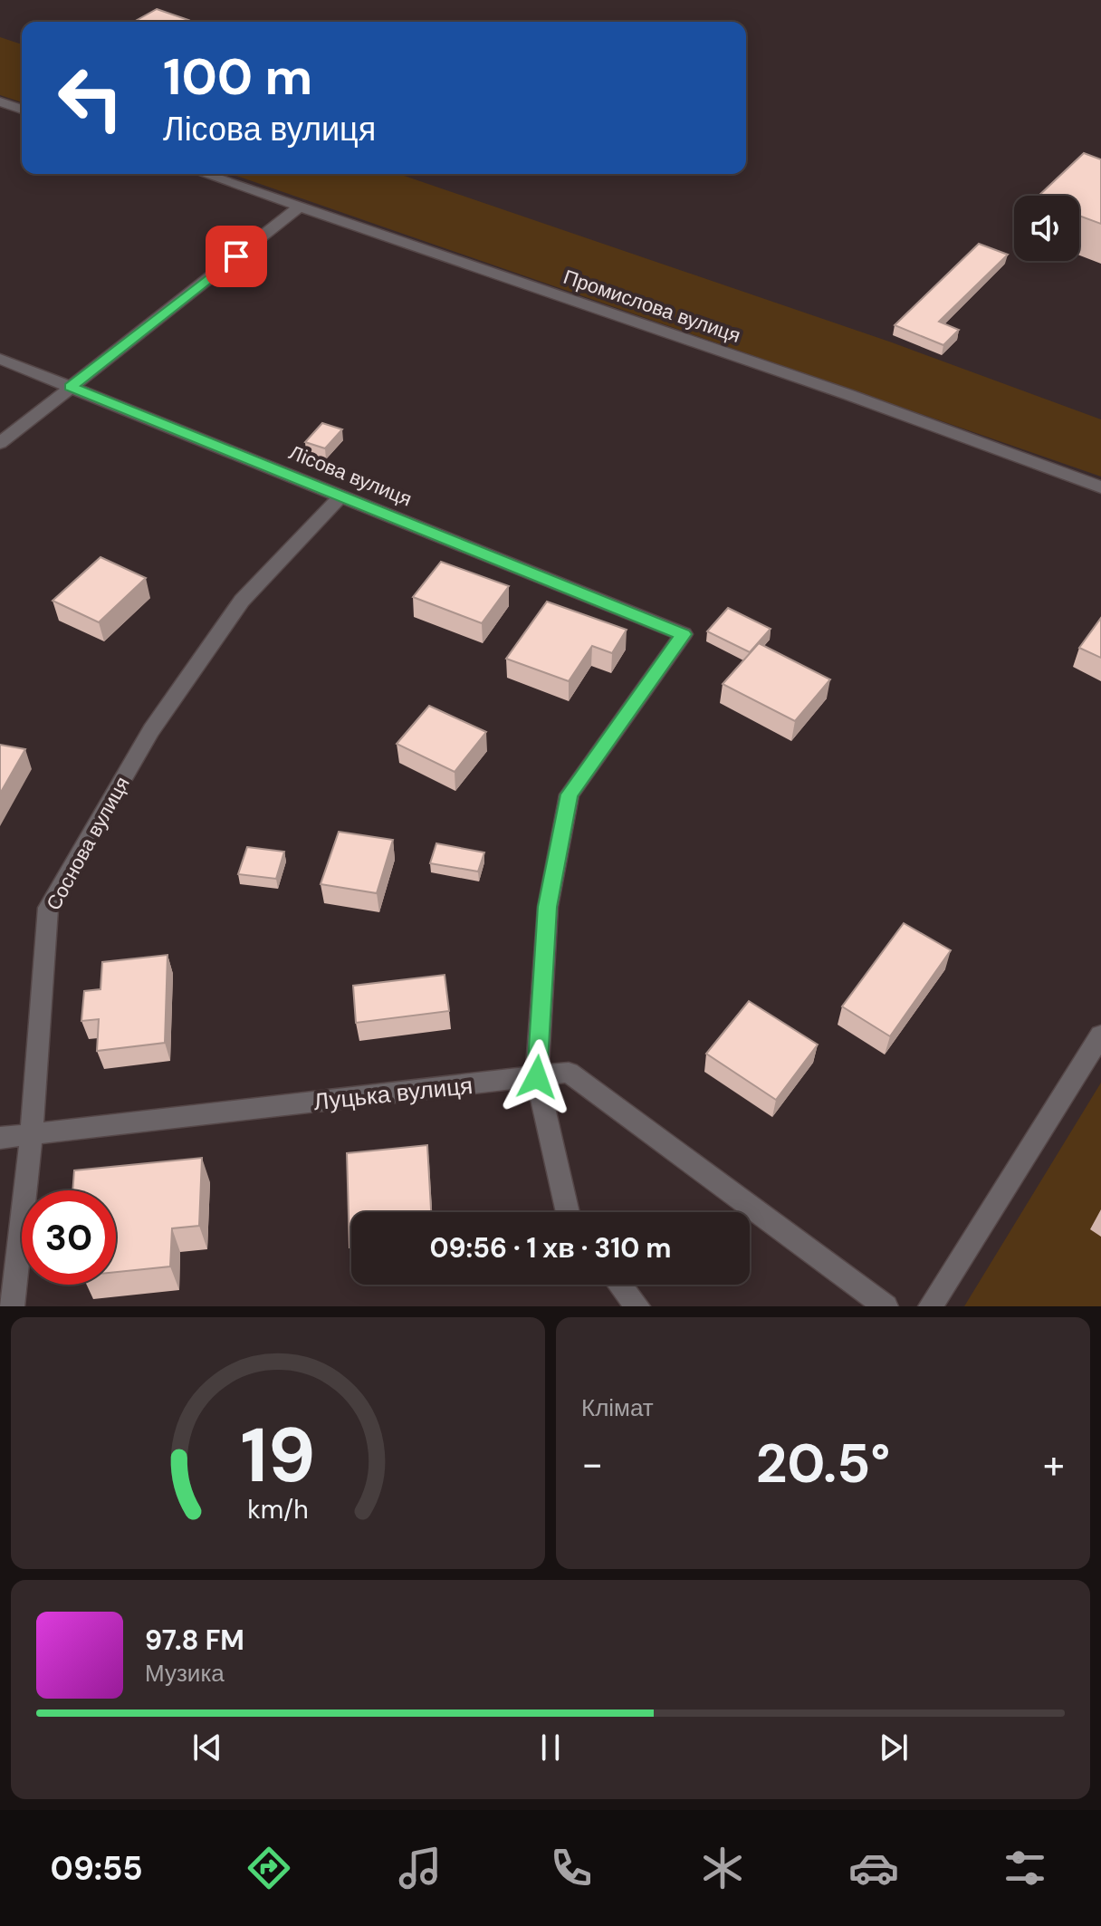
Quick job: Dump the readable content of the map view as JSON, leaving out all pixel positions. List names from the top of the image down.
{
  "streets": {
    "street": [
      "Промислова вулиця",
      "Лісова вулиця",
      "Соснова вулиця",
      "Луцька вулиця"
    ]
  },
  "crossings": [
    ["Лісова вулиця", "Соснова вулиця"],
    ["Лісова вулиця", "Луцька вулиця"],
    ["Соснова вулиця", "Луцька вулиця"]
  ],
  "page": {
    "turn": ["100 m", "Лісова вулиця"],
    "limit": "30",
    "trip": "09:56 · 1 хв · 310 m",
    "tile": "Клімат",
    "heat": ["−", "20.5°", "+"],
    "song": ["97.8 FM", "Музика"],
    "tabs": "09:55",
    "gauge": ["19", "km/h"]
  }
}
